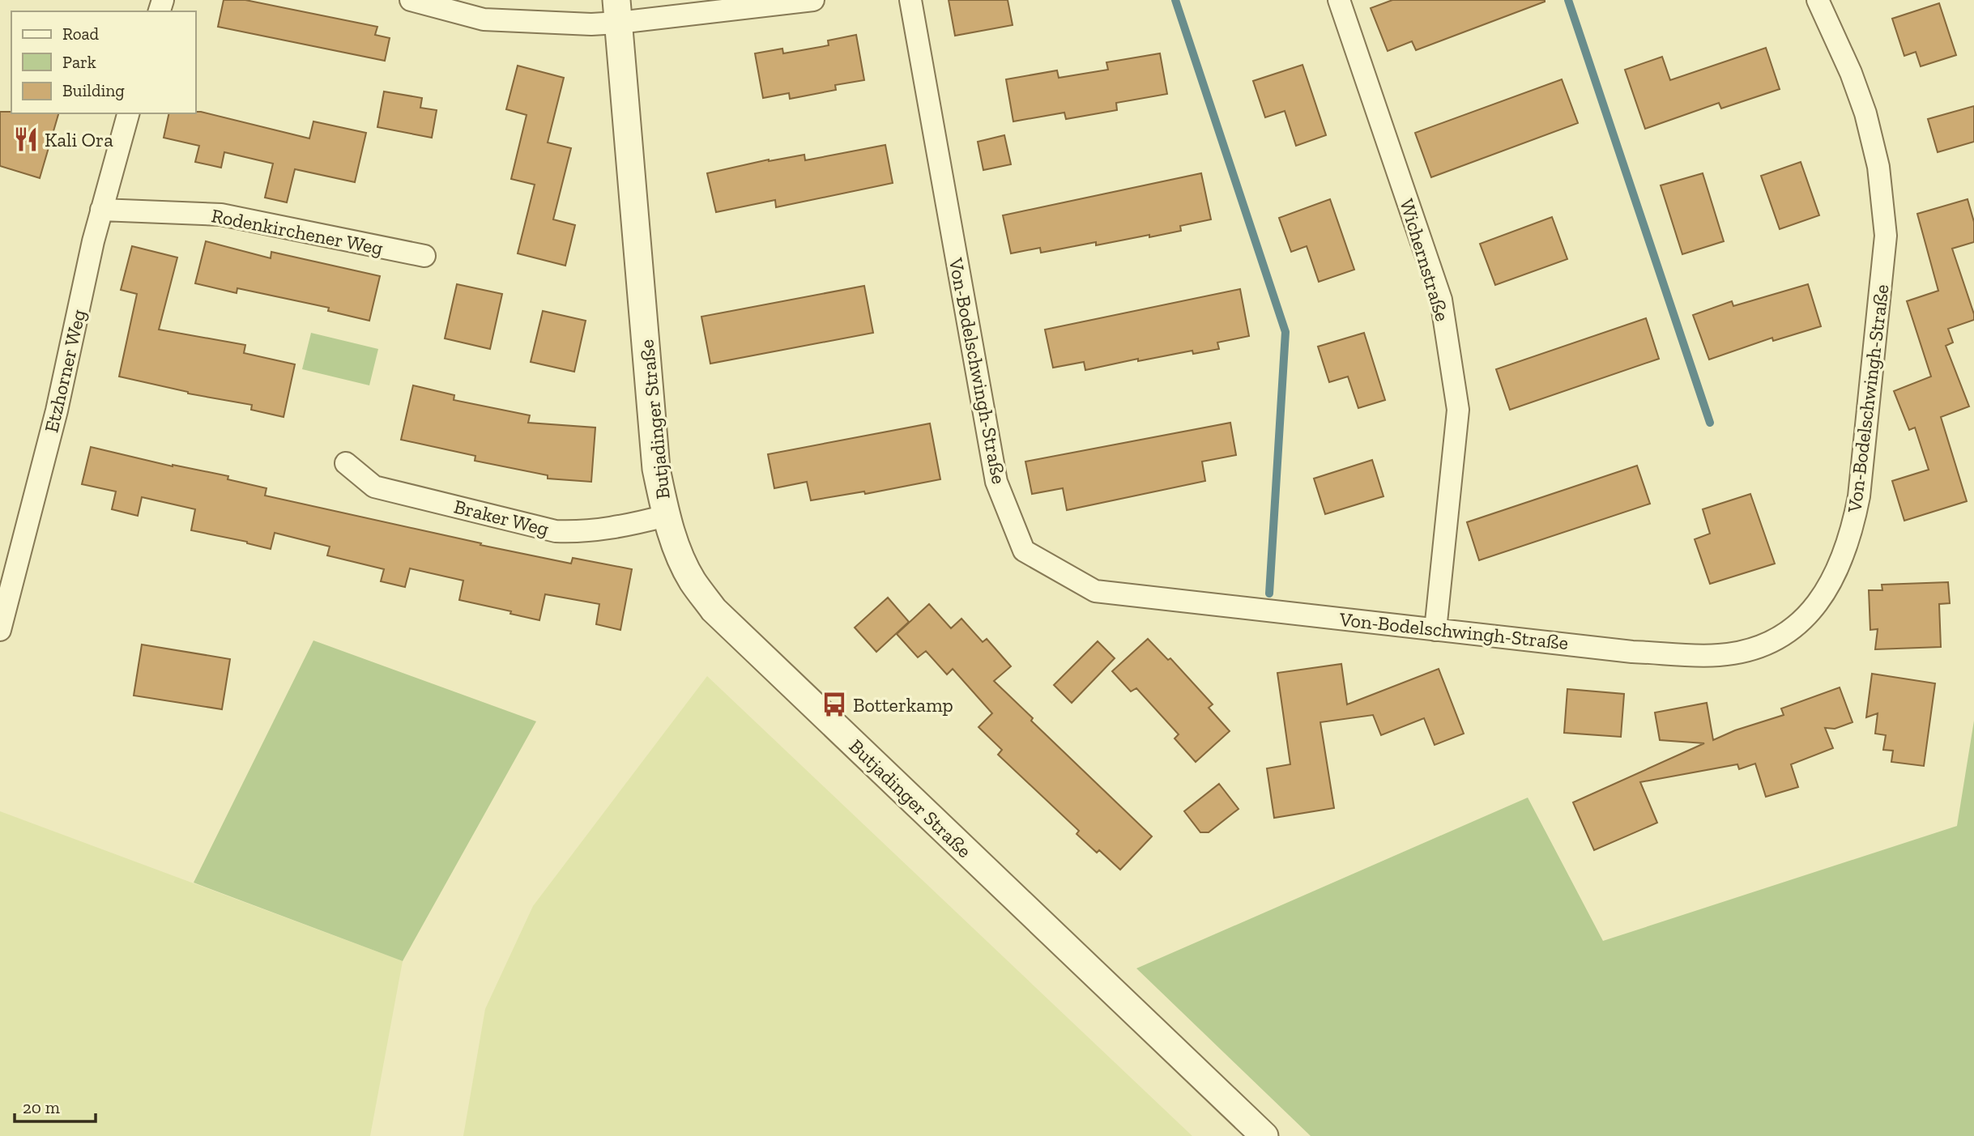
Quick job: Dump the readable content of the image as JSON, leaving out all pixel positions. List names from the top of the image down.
{
  "streets": {
    "street": [
      "Rodenkirchener Weg",
      "Wichernstraße",
      "Etzhorner Weg",
      "Von-Bodelschwingh-Straße",
      "Butjadinger Straße",
      "Braker Weg"
    ]
  },
  "crossings": [
    ["Rodenkirchener Weg", "Etzhorner Weg"],
    ["Wichernstraße", "Von-Bodelschwingh-Straße"],
    ["Butjadinger Straße", "Braker Weg"]
  ],
  "places": {
    "restaurant": ["Kali Ora"],
    "bus stop": ["Botterkamp"]
  },
  "legend": ["Road", "Park", "Building"],
  "scale_bar": "20 m"
}
